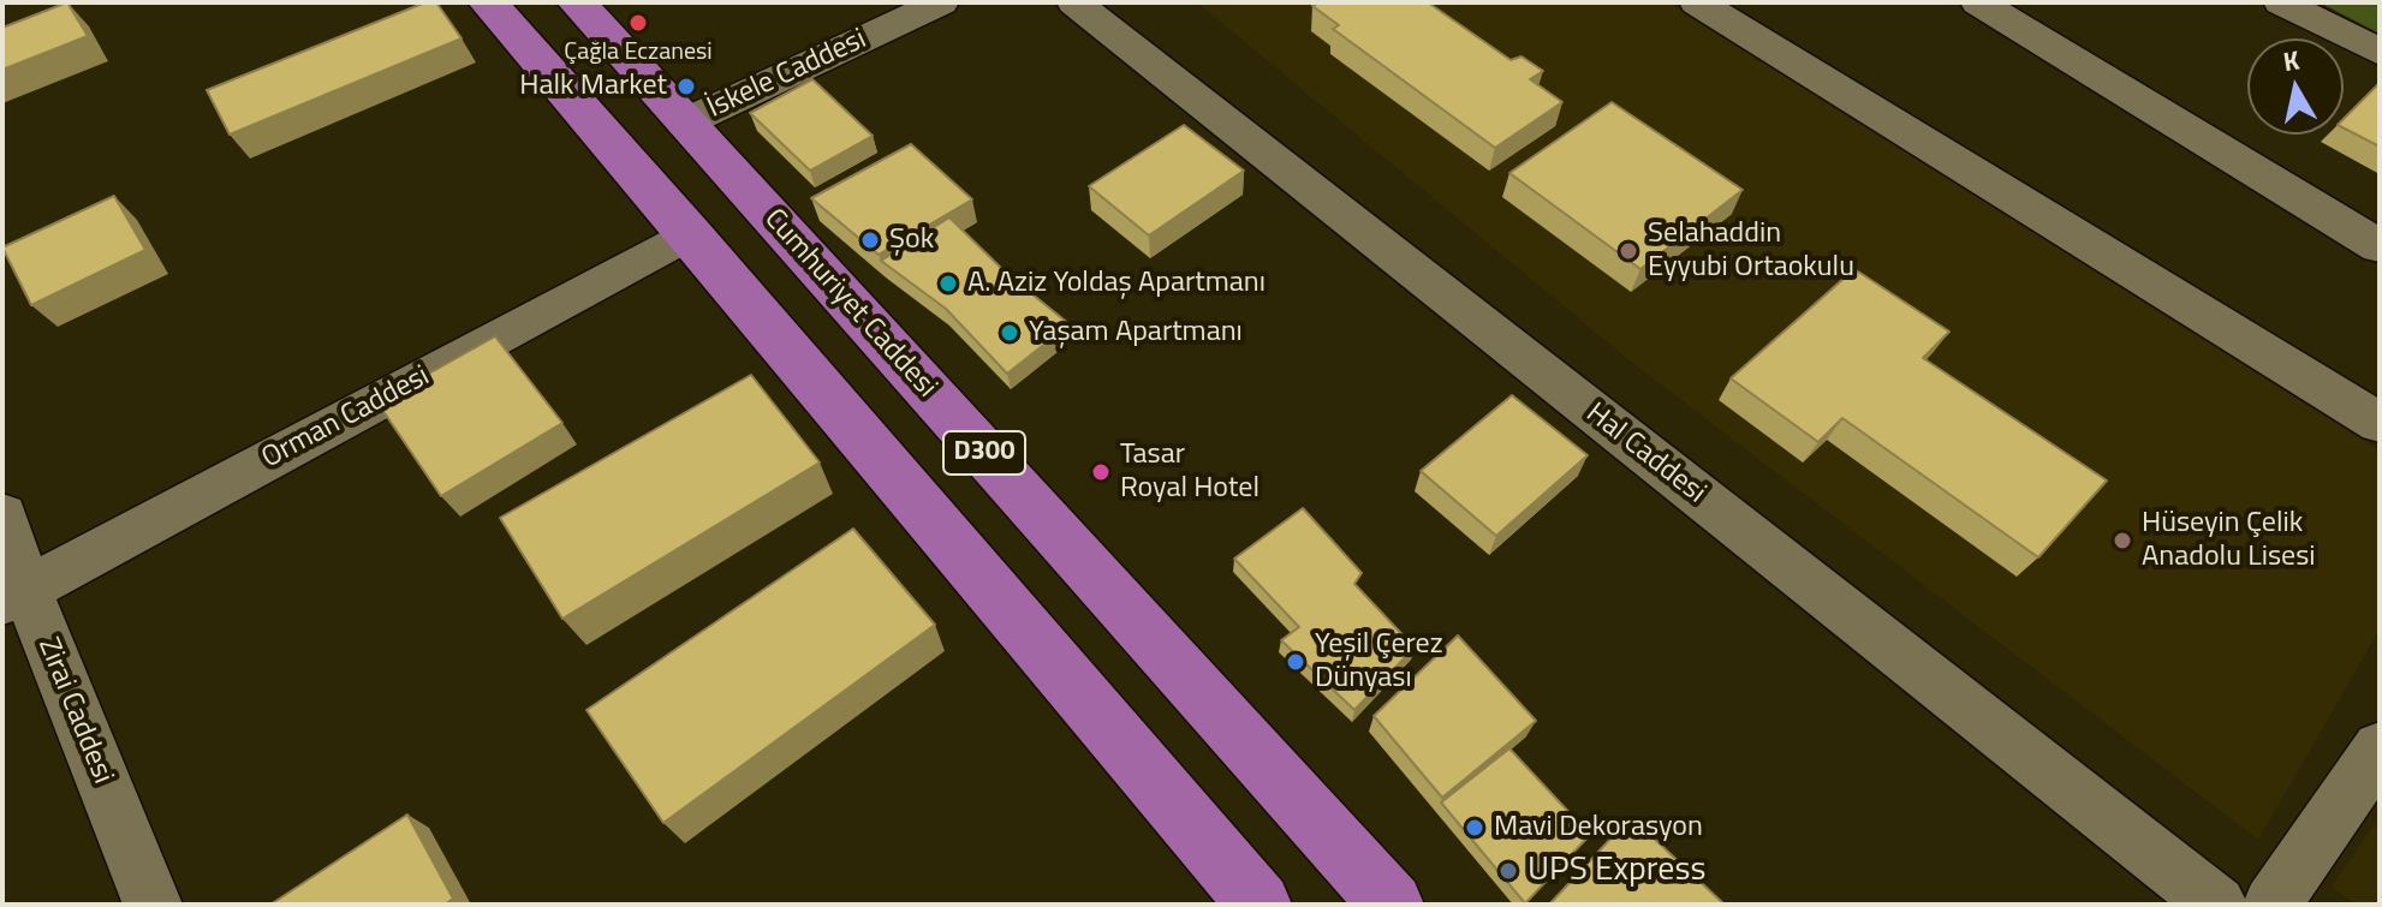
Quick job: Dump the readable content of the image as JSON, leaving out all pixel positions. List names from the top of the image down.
{
  "streets": {
    "highway": ["Cumhuriyet Caddesi", "D300"],
    "street": [
      "İskele Caddesi",
      "Orman Caddesi",
      "Hal Caddesi",
      "Zirai Caddesi"
    ]
  },
  "crossings": [
    ["İskele Caddesi", "Cumhuriyet Caddesi"],
    ["Orman Caddesi", "D300"],
    ["Orman Caddesi", "Zirai Caddesi"]
  ],
  "places": [
    "Çağla Eczanesi",
    "Halk Market",
    "Şok",
    "Selahaddin Eyyubi Ortaokulu",
    "A. Aziz Yoldaş Apartmanı",
    "Yaşam Apartmanı",
    "Tasar Royal Hotel",
    "Hüseyin Çelik Anadolu Lisesi",
    "Yeşil Çerez Dünyası",
    "Mavi Dekorasyon",
    "UPS Express"
  ],
  "north": "top"
}
